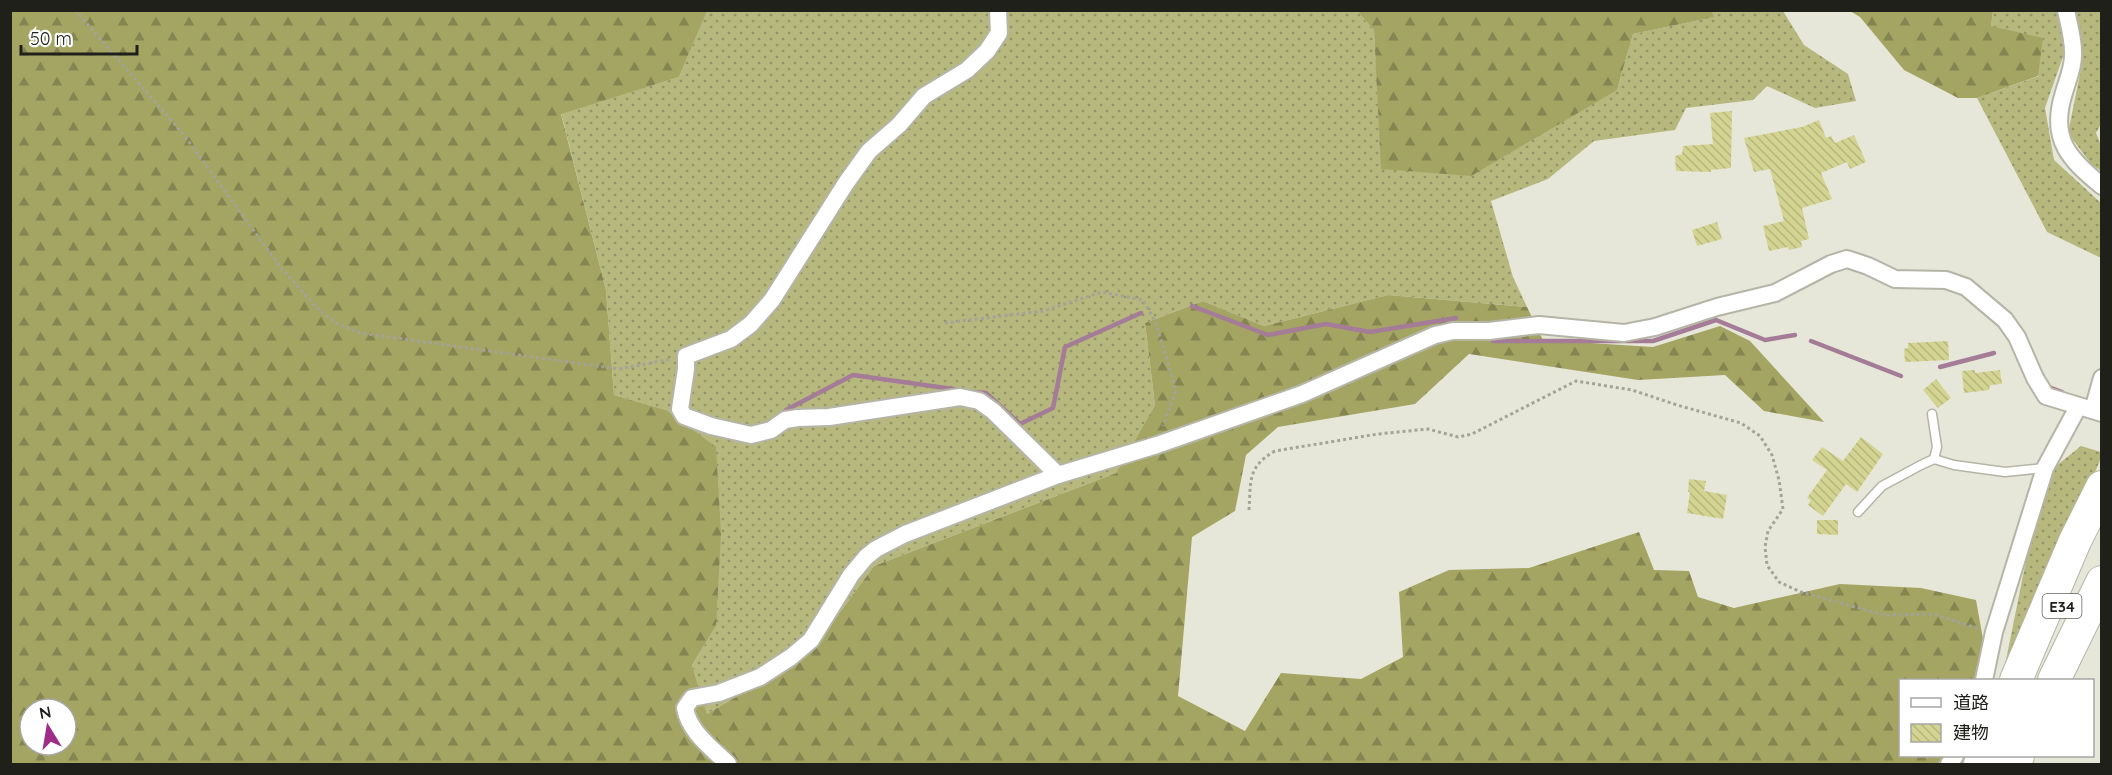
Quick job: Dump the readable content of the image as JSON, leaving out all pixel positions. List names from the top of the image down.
{
  "streets": {
    "highway": ["E34"]
  },
  "legend": ["道路", "建物"],
  "scale_bar": "50 m",
  "north": "top"
}
